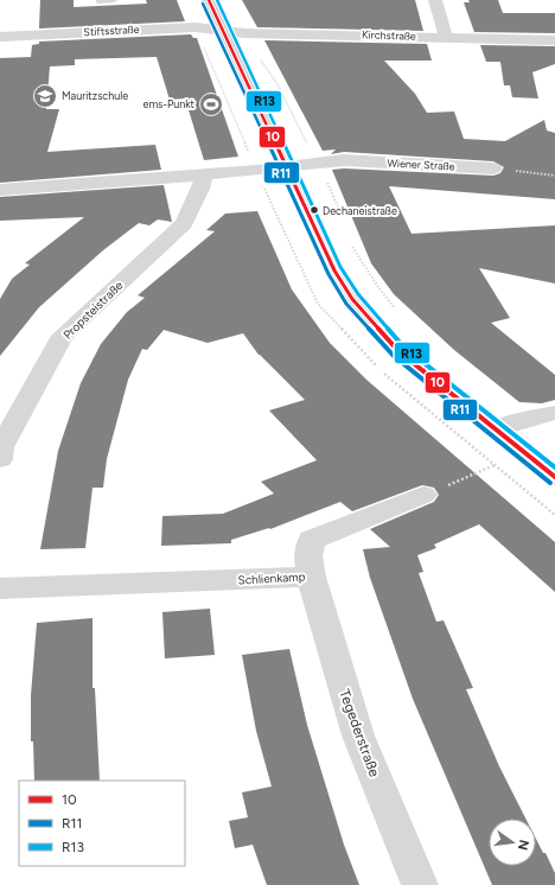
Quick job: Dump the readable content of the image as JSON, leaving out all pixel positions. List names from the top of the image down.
{
  "streets": {
    "street": [
      "Stiftsstraße",
      "Kirchstraße",
      "Wiener Straße",
      "Propsteistraße",
      "Schlienkamp",
      "Tegederstraße"
    ]
  },
  "crossings": [
    ["Stiftsstraße", "Kirchstraße"],
    ["Schlienkamp", "Tegederstraße"]
  ],
  "places": {
    "school or university": ["Mauritzschule"],
    "sports": ["ems-Punkt"],
    "other": ["Dechaneistraße"]
  },
  "lines": ["transit line 10", "transit line R13", "transit line R11"],
  "legend": ["10", "R11", "R13"],
  "north": "right"
}
